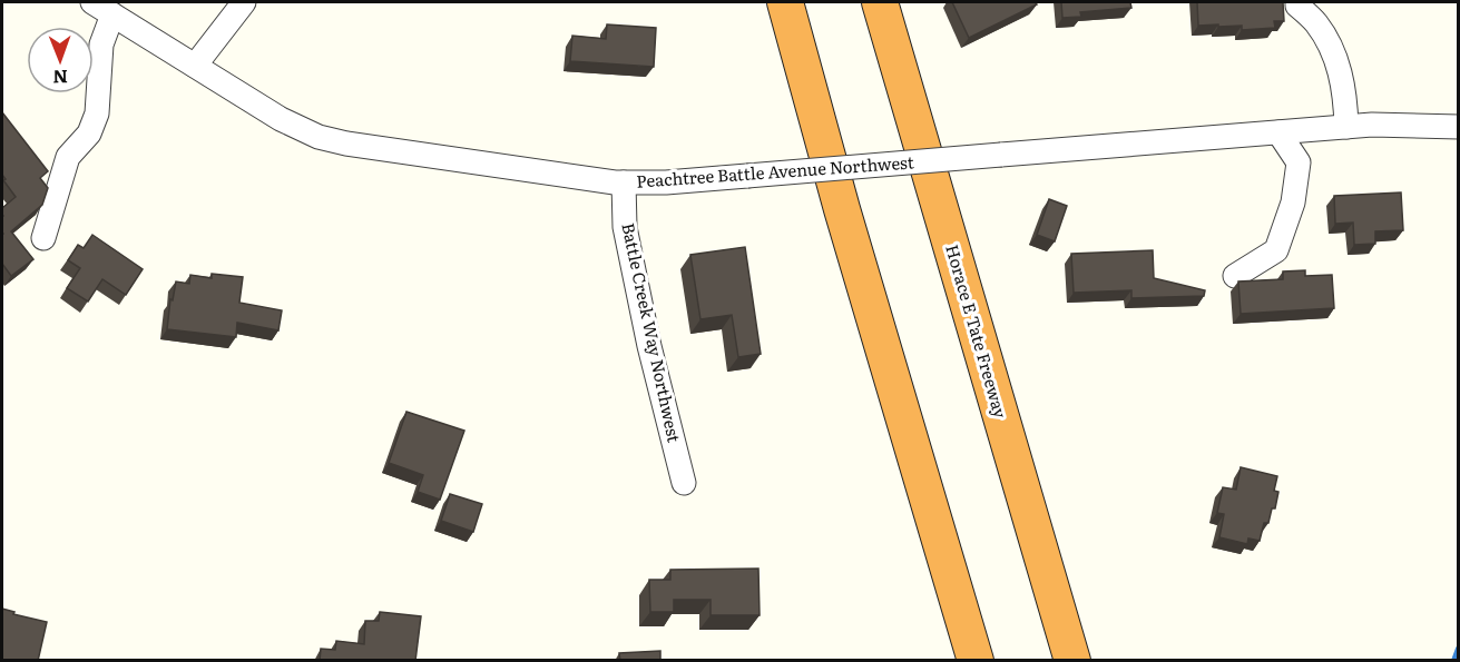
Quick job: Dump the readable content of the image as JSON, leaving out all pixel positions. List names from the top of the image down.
{
  "streets": {
    "highway": ["Horace E Tate Freeway"],
    "street": ["Peachtree Battle Avenue Northwest", "Battle Creek Way Northwest"]
  },
  "crossings": [
    ["Peachtree Battle Avenue Northwest", "Battle Creek Way Northwest"]
  ],
  "north": "bottom"
}
